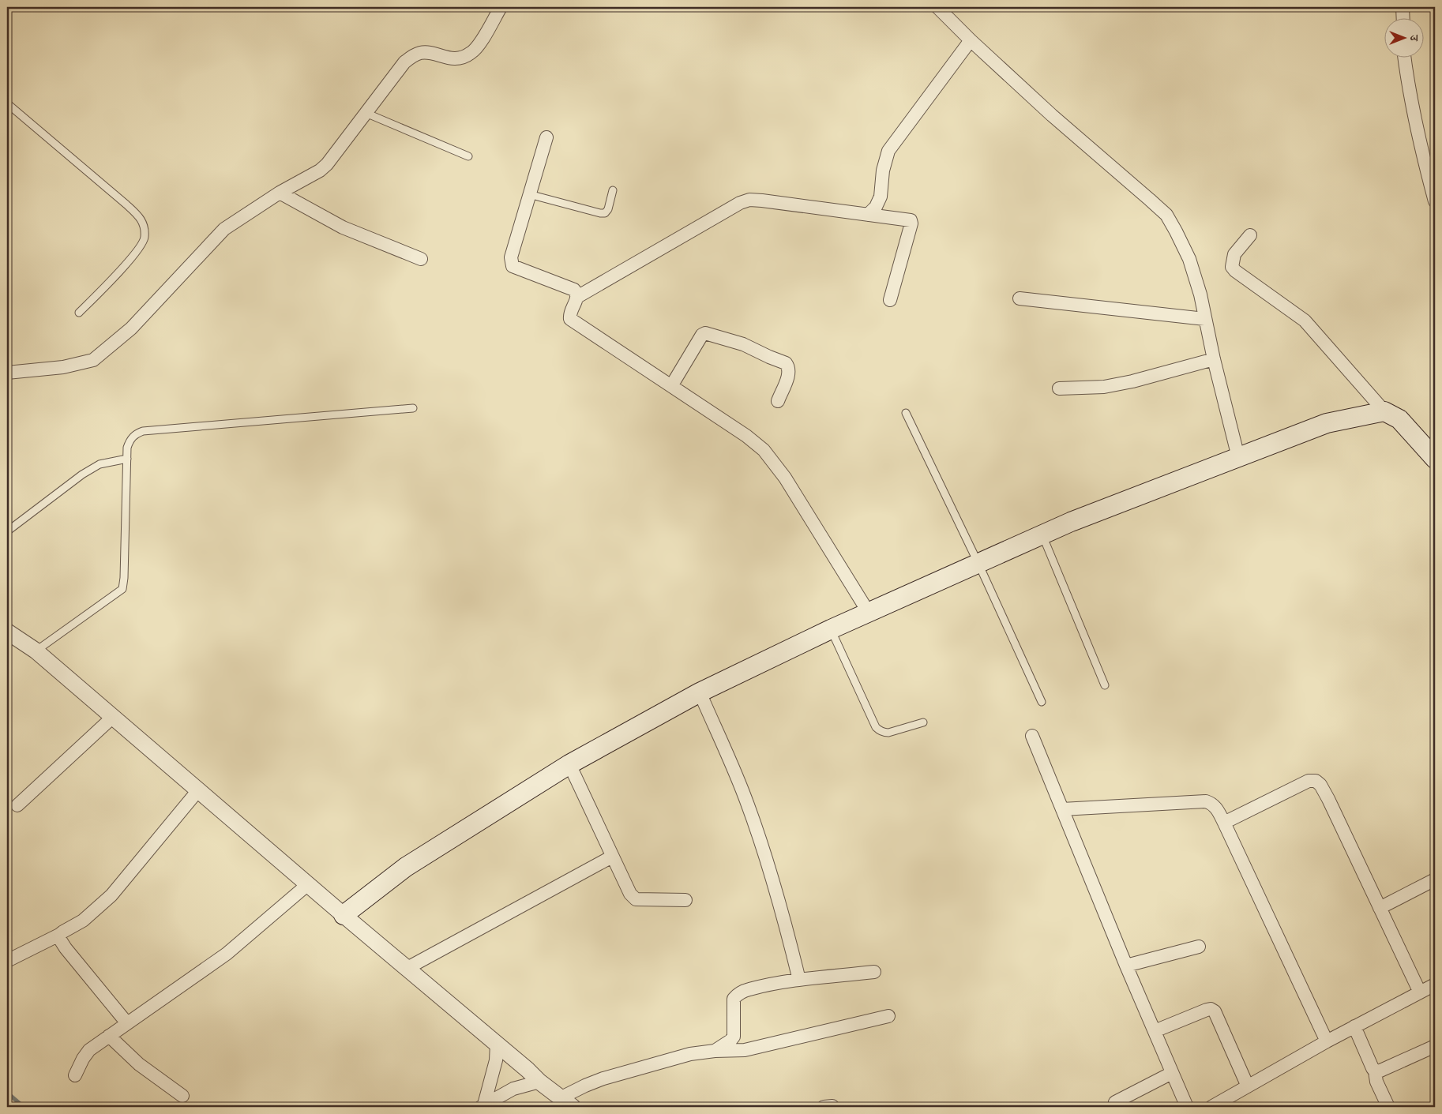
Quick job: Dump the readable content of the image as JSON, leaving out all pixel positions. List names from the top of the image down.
{
  "north": "right"
}
